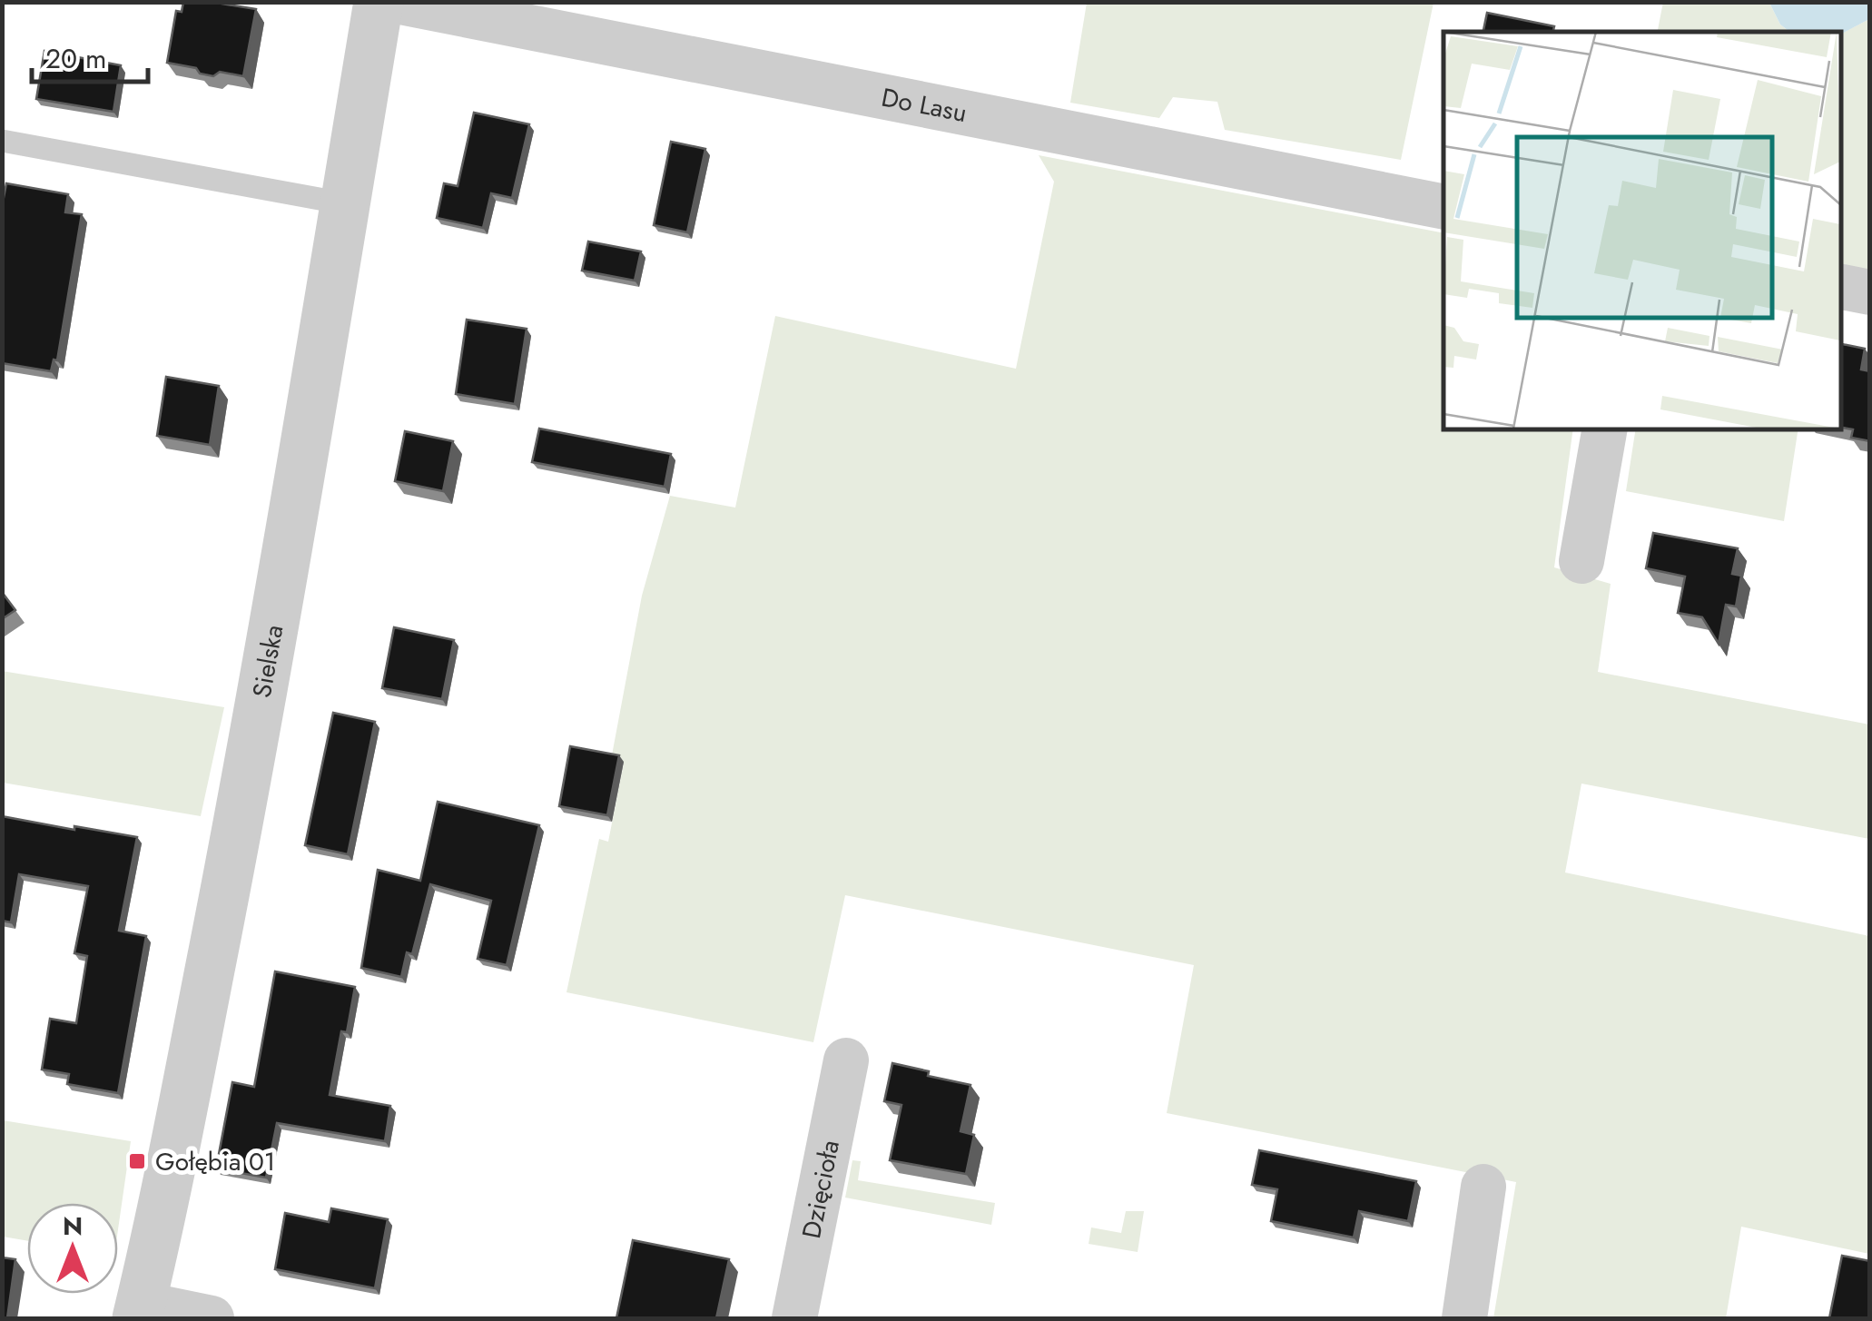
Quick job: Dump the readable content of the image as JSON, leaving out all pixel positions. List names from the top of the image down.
{
  "streets": {
    "street": ["Do Lasu", "Sielska", "Dzięcioła"]
  },
  "places": {
    "transit": ["Gołębia 01"]
  },
  "scale_bar": "20 m",
  "north": "top"
}
